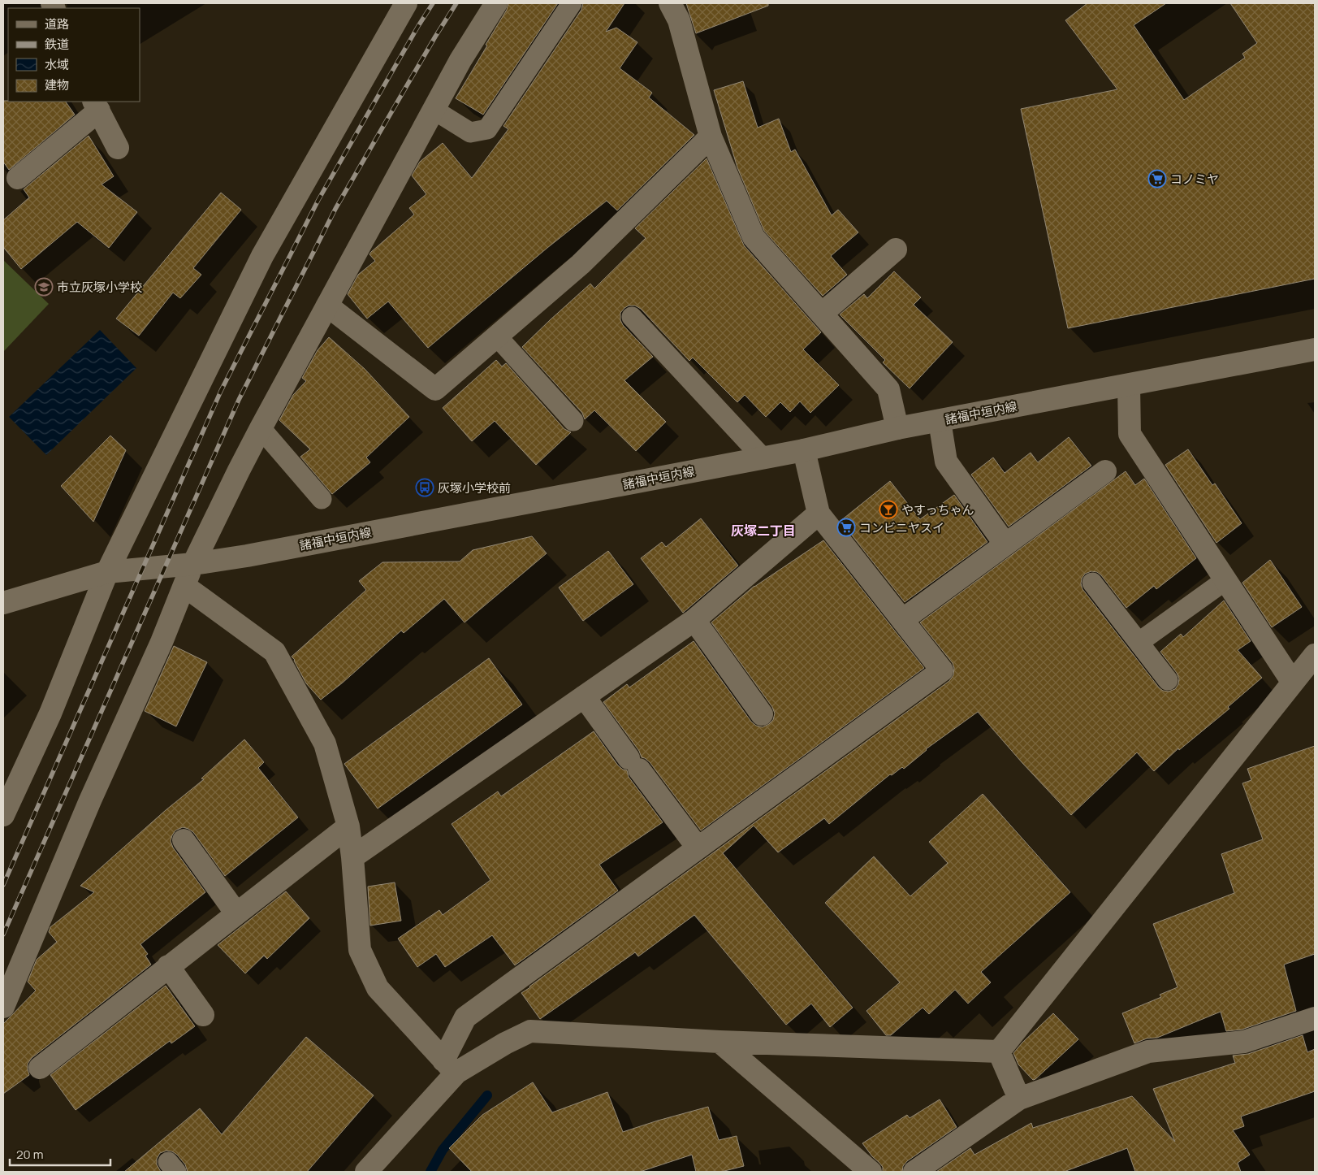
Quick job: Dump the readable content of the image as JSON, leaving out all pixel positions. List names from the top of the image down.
{
  "streets": {
    "street": ["諸福中垣内線"]
  },
  "districts": ["灰塚二丁目"],
  "places": {
    "supermarket": ["コノミヤ", "コンビニヤスイ"],
    "school or university": ["市立灰塚小学校"],
    "bus stop": ["灰塚小学校前"],
    "bar": ["やすっちゃん"]
  },
  "legend": [
    "道路",
    "鉄道",
    "水域",
    "建物"
  ],
  "scale_bar": "20 m"
}
